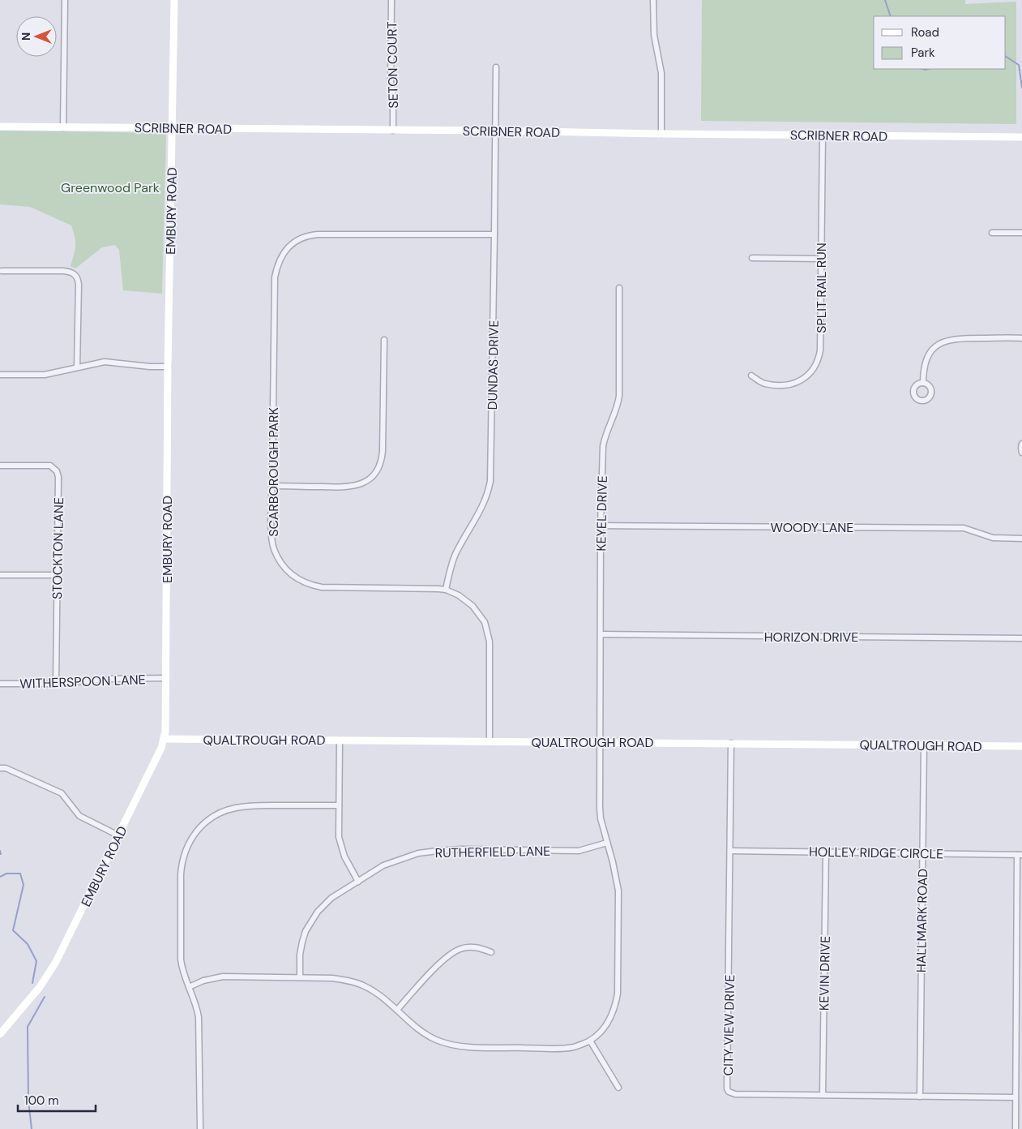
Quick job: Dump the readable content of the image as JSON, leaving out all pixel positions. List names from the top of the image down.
{
  "streets": {
    "street": [
      "SETON COURT",
      "SCRIBNER ROAD",
      "EMBURY ROAD",
      "SPLIT RAIL RUN",
      "DUNDAS DRIVE",
      "SCARBOROUGH PARK",
      "KEYEL DRIVE",
      "WOODY LANE",
      "STOCKTON LANE",
      "HORIZON DRIVE",
      "WITHERSPOON LANE",
      "QUALTROUGH ROAD",
      "RUTHERFIELD LANE",
      "HOLLEY RIDGE CIRCLE",
      "HALLMARK ROAD",
      "KEVIN DRIVE",
      "CITY VIEW DRIVE"
    ]
  },
  "crossings": [
    ["SETON COURT", "SCRIBNER ROAD"],
    ["SCRIBNER ROAD", "EMBURY ROAD"],
    ["SCRIBNER ROAD", "SPLIT RAIL RUN"],
    ["SCRIBNER ROAD", "DUNDAS DRIVE"],
    ["EMBURY ROAD", "WITHERSPOON LANE"],
    ["EMBURY ROAD", "QUALTROUGH ROAD"],
    ["DUNDAS DRIVE", "SCARBOROUGH PARK"],
    ["SCARBOROUGH PARK", "QUALTROUGH ROAD"],
    ["KEYEL DRIVE", "WOODY LANE"],
    ["KEYEL DRIVE", "HORIZON DRIVE"],
    ["KEYEL DRIVE", "QUALTROUGH ROAD"],
    ["KEYEL DRIVE", "RUTHERFIELD LANE"],
    ["STOCKTON LANE", "WITHERSPOON LANE"],
    ["QUALTROUGH ROAD", "HALLMARK ROAD"],
    ["QUALTROUGH ROAD", "CITY VIEW DRIVE"],
    ["HOLLEY RIDGE CIRCLE", "HALLMARK ROAD"],
    ["HOLLEY RIDGE CIRCLE", "KEVIN DRIVE"],
    ["HOLLEY RIDGE CIRCLE", "CITY VIEW DRIVE"],
    ["HALLMARK ROAD", "CITY VIEW DRIVE"],
    ["KEVIN DRIVE", "CITY VIEW DRIVE"]
  ],
  "parks": ["Greenwood Park"],
  "legend": ["Road", "Park"],
  "scale_bar": "100 m",
  "north": "left"
}
